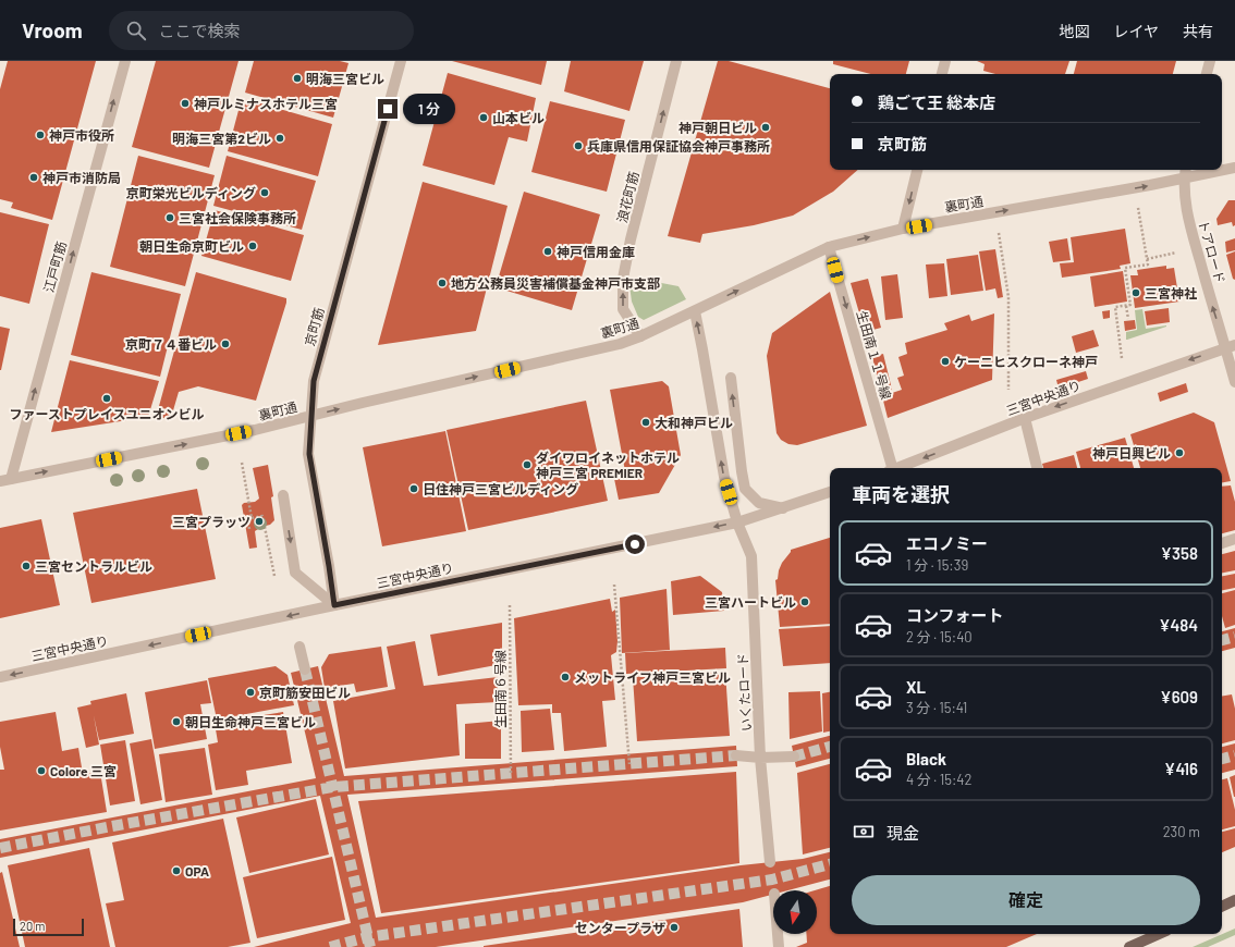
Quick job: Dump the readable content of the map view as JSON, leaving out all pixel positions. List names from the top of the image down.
{
  "streets": {
    "street": [
      "浪花町筋",
      "裏町通",
      "トアロード",
      "江戸町筋",
      "京町筋",
      "生田南１１号線",
      "三宮中央通り",
      "いくたロード"
    ],
    "path": ["生田南６号線"]
  },
  "crossings": [
    ["浪花町筋", "裏町通"],
    ["裏町通", "トアロード"],
    ["裏町通", "江戸町筋"],
    ["裏町通", "京町筋"],
    ["裏町通", "生田南１１号線"],
    ["裏町通", "いくたロード"],
    ["トアロード", "三宮中央通り"],
    ["京町筋", "三宮中央通り"],
    ["三宮中央通り", "いくたロード"]
  ],
  "one_way": [
    "浪花町筋",
    "裏町通",
    "トアロード",
    "江戸町筋",
    "生田南１１号線",
    "三宮中央通り",
    "いくたロード"
  ],
  "places": [
    "明海三宮ビル",
    "神戸ルミナスホテル三宮",
    "山本ビル",
    "神戸朝日ビル",
    "神戸市役所",
    "明海三宮第2ビル",
    "兵庫県信用保証協会神戸事務所",
    "神戸市消防局",
    "京町栄光ビルディング",
    "三宮社会保険事務所",
    "朝日生命京町ビル",
    "神戸信用金庫",
    "地方公務員災害補償基金神戸市支部",
    "三宮神社",
    "京町７４番ビル",
    "ケーニヒスクローネ神戸",
    "ファーストプレイスユニオンビル",
    "大和神戸ビル",
    "神戸日興ビル",
    "ダイワロイネットホテル 神戸三宮 PREMIER",
    "日住神戸三宮ビルディング",
    "三宮プラッツ",
    "三宮セントラルビル",
    "三宮ハートビル",
    "メットライフ神戸三宮ビル",
    "京町筋安田ビル",
    "朝日生命神戸三宮ビル",
    "Colore 三宮",
    "OPA",
    "センタープラザ"
  ],
  "scale_bar": "20 m",
  "north": "bottom",
  "page": {
    "header": "Vroom",
    "search": "ここで検索",
    "nav": ["地図", "レイヤ", "共有"],
    "banner": ["鶏ごて王 総本店", "京町筋"],
    "bubble": "1 分",
    "heading": "車両を選択",
    "list": [
      {
        "name": "エコノミー",
        "note": "1 分 · 15:39",
        "value": "¥358"
      },
      {
        "name": "コンフォート",
        "note": "2 分 · 15:40",
        "value": "¥484"
      },
      {
        "name": "XL",
        "note": "3 分 · 15:41",
        "value": "¥609"
      },
      {
        "name": "Black",
        "note": "4 分 · 15:42",
        "value": "¥416"
      }
    ],
    "pay": ["現金", "230 m"],
    "buttons": "確定",
    "scale": "20 m"
  }
}
